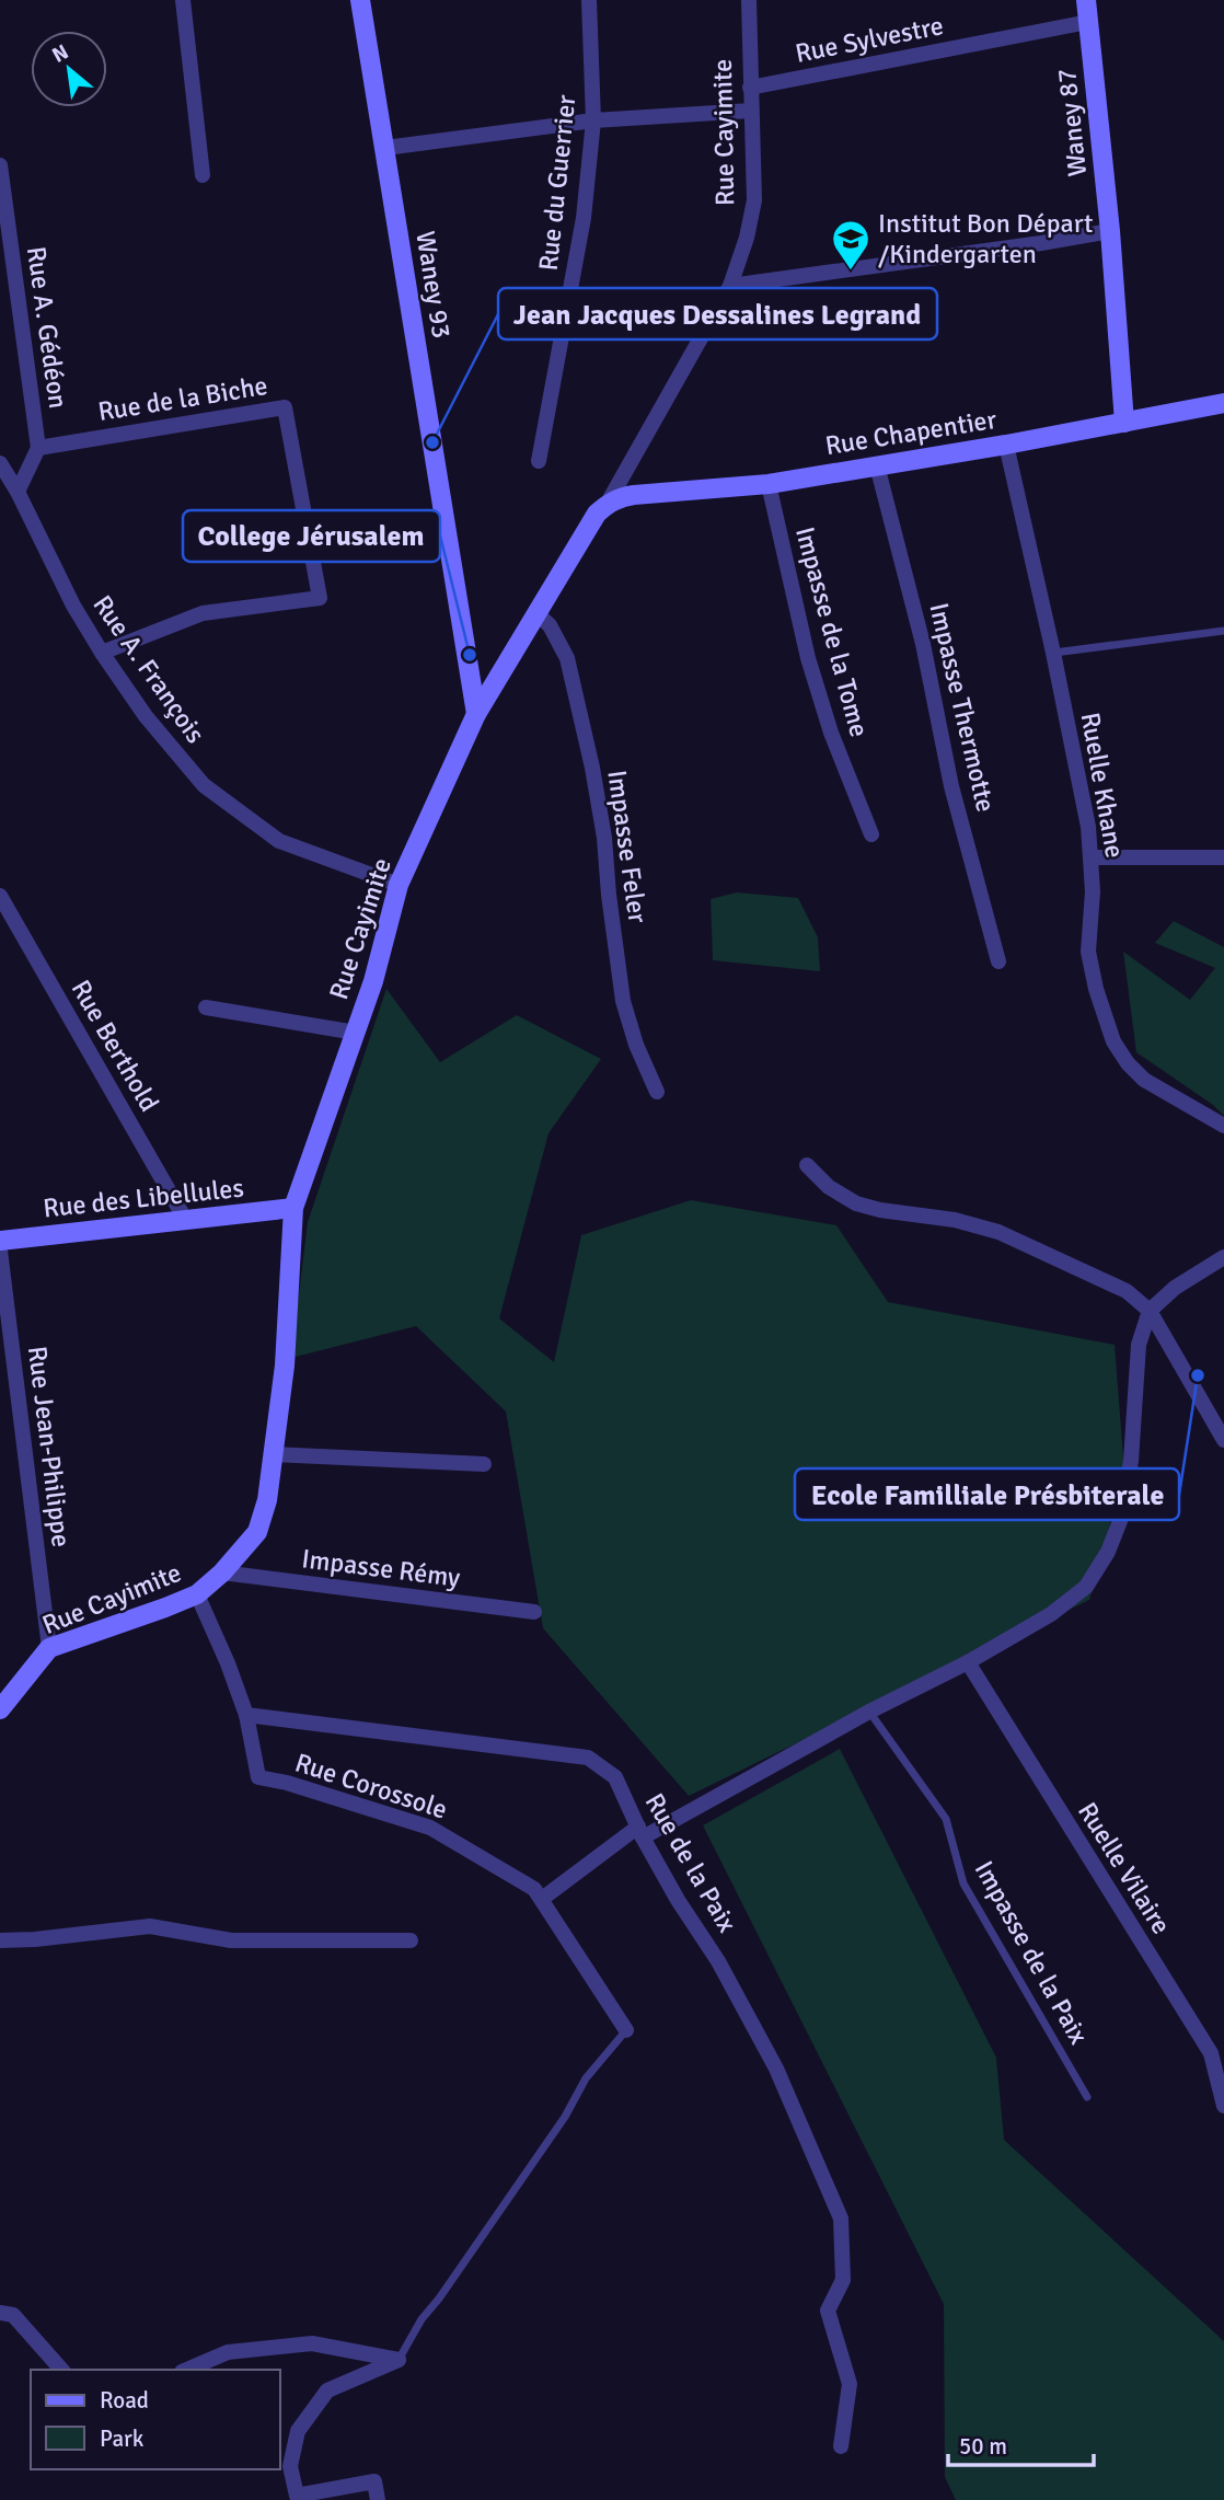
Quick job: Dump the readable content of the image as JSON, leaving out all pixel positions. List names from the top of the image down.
{
  "streets": {
    "street": [
      "Rue Sylvestre",
      "Waney 87",
      "Rue Cayimite",
      "Rue du Guerrier",
      "Waney 93",
      "Rue A. Gédéon",
      "Rue de la Biche",
      "Rue Chapentier",
      "Impasse de la Tome",
      "Rue A. François",
      "Impasse Thermotte",
      "Ruelle Khane",
      "Impasse Feler",
      "Rue Berthold",
      "Rue des Libellules",
      "Rue Jean-Philippe",
      "Impasse Rémy",
      "Rue Corossole",
      "Rue de la Paix",
      "Ruelle Vilaire"
    ],
    "lane": ["Impasse de la Paix"]
  },
  "crossings": [
    ["Rue Sylvestre", "Waney 87"],
    ["Rue Sylvestre", "Rue Cayimite"],
    ["Waney 87", "Rue Chapentier"],
    ["Rue Cayimite", "Waney 93"],
    ["Rue Cayimite", "Rue Chapentier"],
    ["Rue Cayimite", "Rue A. François"],
    ["Rue Cayimite", "Impasse Feler"],
    ["Rue Cayimite", "Rue des Libellules"],
    ["Rue Cayimite", "Rue Jean-Philippe"],
    ["Rue Cayimite", "Impasse Rémy"],
    ["Rue A. Gédéon", "Rue de la Biche"],
    ["Rue A. Gédéon", "Rue A. François"],
    ["Rue de la Biche", "Rue A. François"],
    ["Rue Chapentier", "Impasse de la Tome"],
    ["Rue Chapentier", "Impasse Thermotte"],
    ["Rue Chapentier", "Ruelle Khane"],
    ["Rue Berthold", "Rue des Libellules"],
    ["Rue Corossole", "Rue de la Paix"]
  ],
  "places": {
    "school or university": ["Institut Bon Départ /Kindergarten"],
    "other": ["Jean Jacques Dessalines Legrand", "College Jérusalem", "Ecole Familliale Présbiterale"]
  },
  "legend": ["Road", "Park"],
  "scale_bar": "50 m",
  "north": "top left"
}
